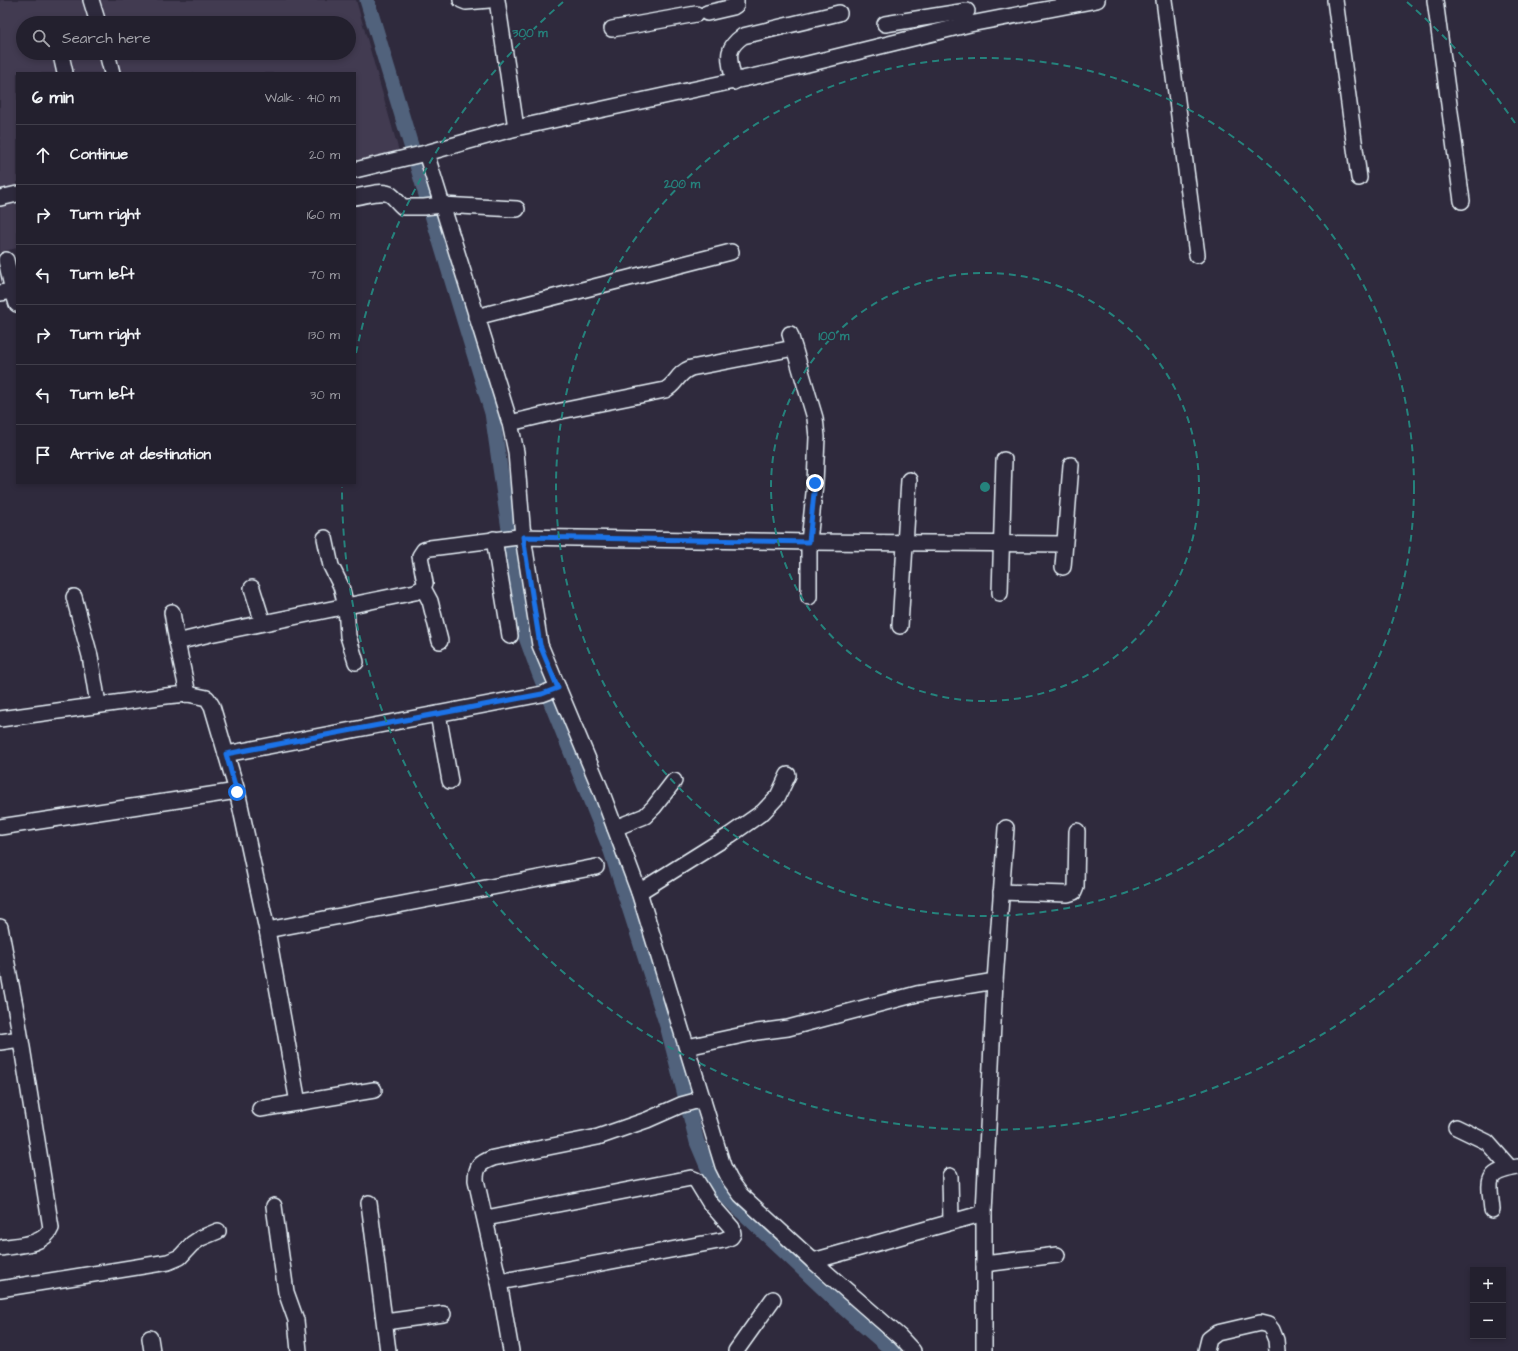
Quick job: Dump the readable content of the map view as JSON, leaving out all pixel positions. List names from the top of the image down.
{
  "page": {
    "search": "Search here",
    "heading": ["6 min", "Walk · 410 m"],
    "list": [
      ["Continue", "20 m"],
      ["Turn right", "160 m"],
      ["Turn left", "70 m"],
      ["Turn right", "130 m"],
      ["Turn left", "30 m"],
      "Arrive at destination"
    ],
    "map_buttons": ["+", "−"]
  },
  "rings": ["300 m", "200 m", "100 m"]
}
